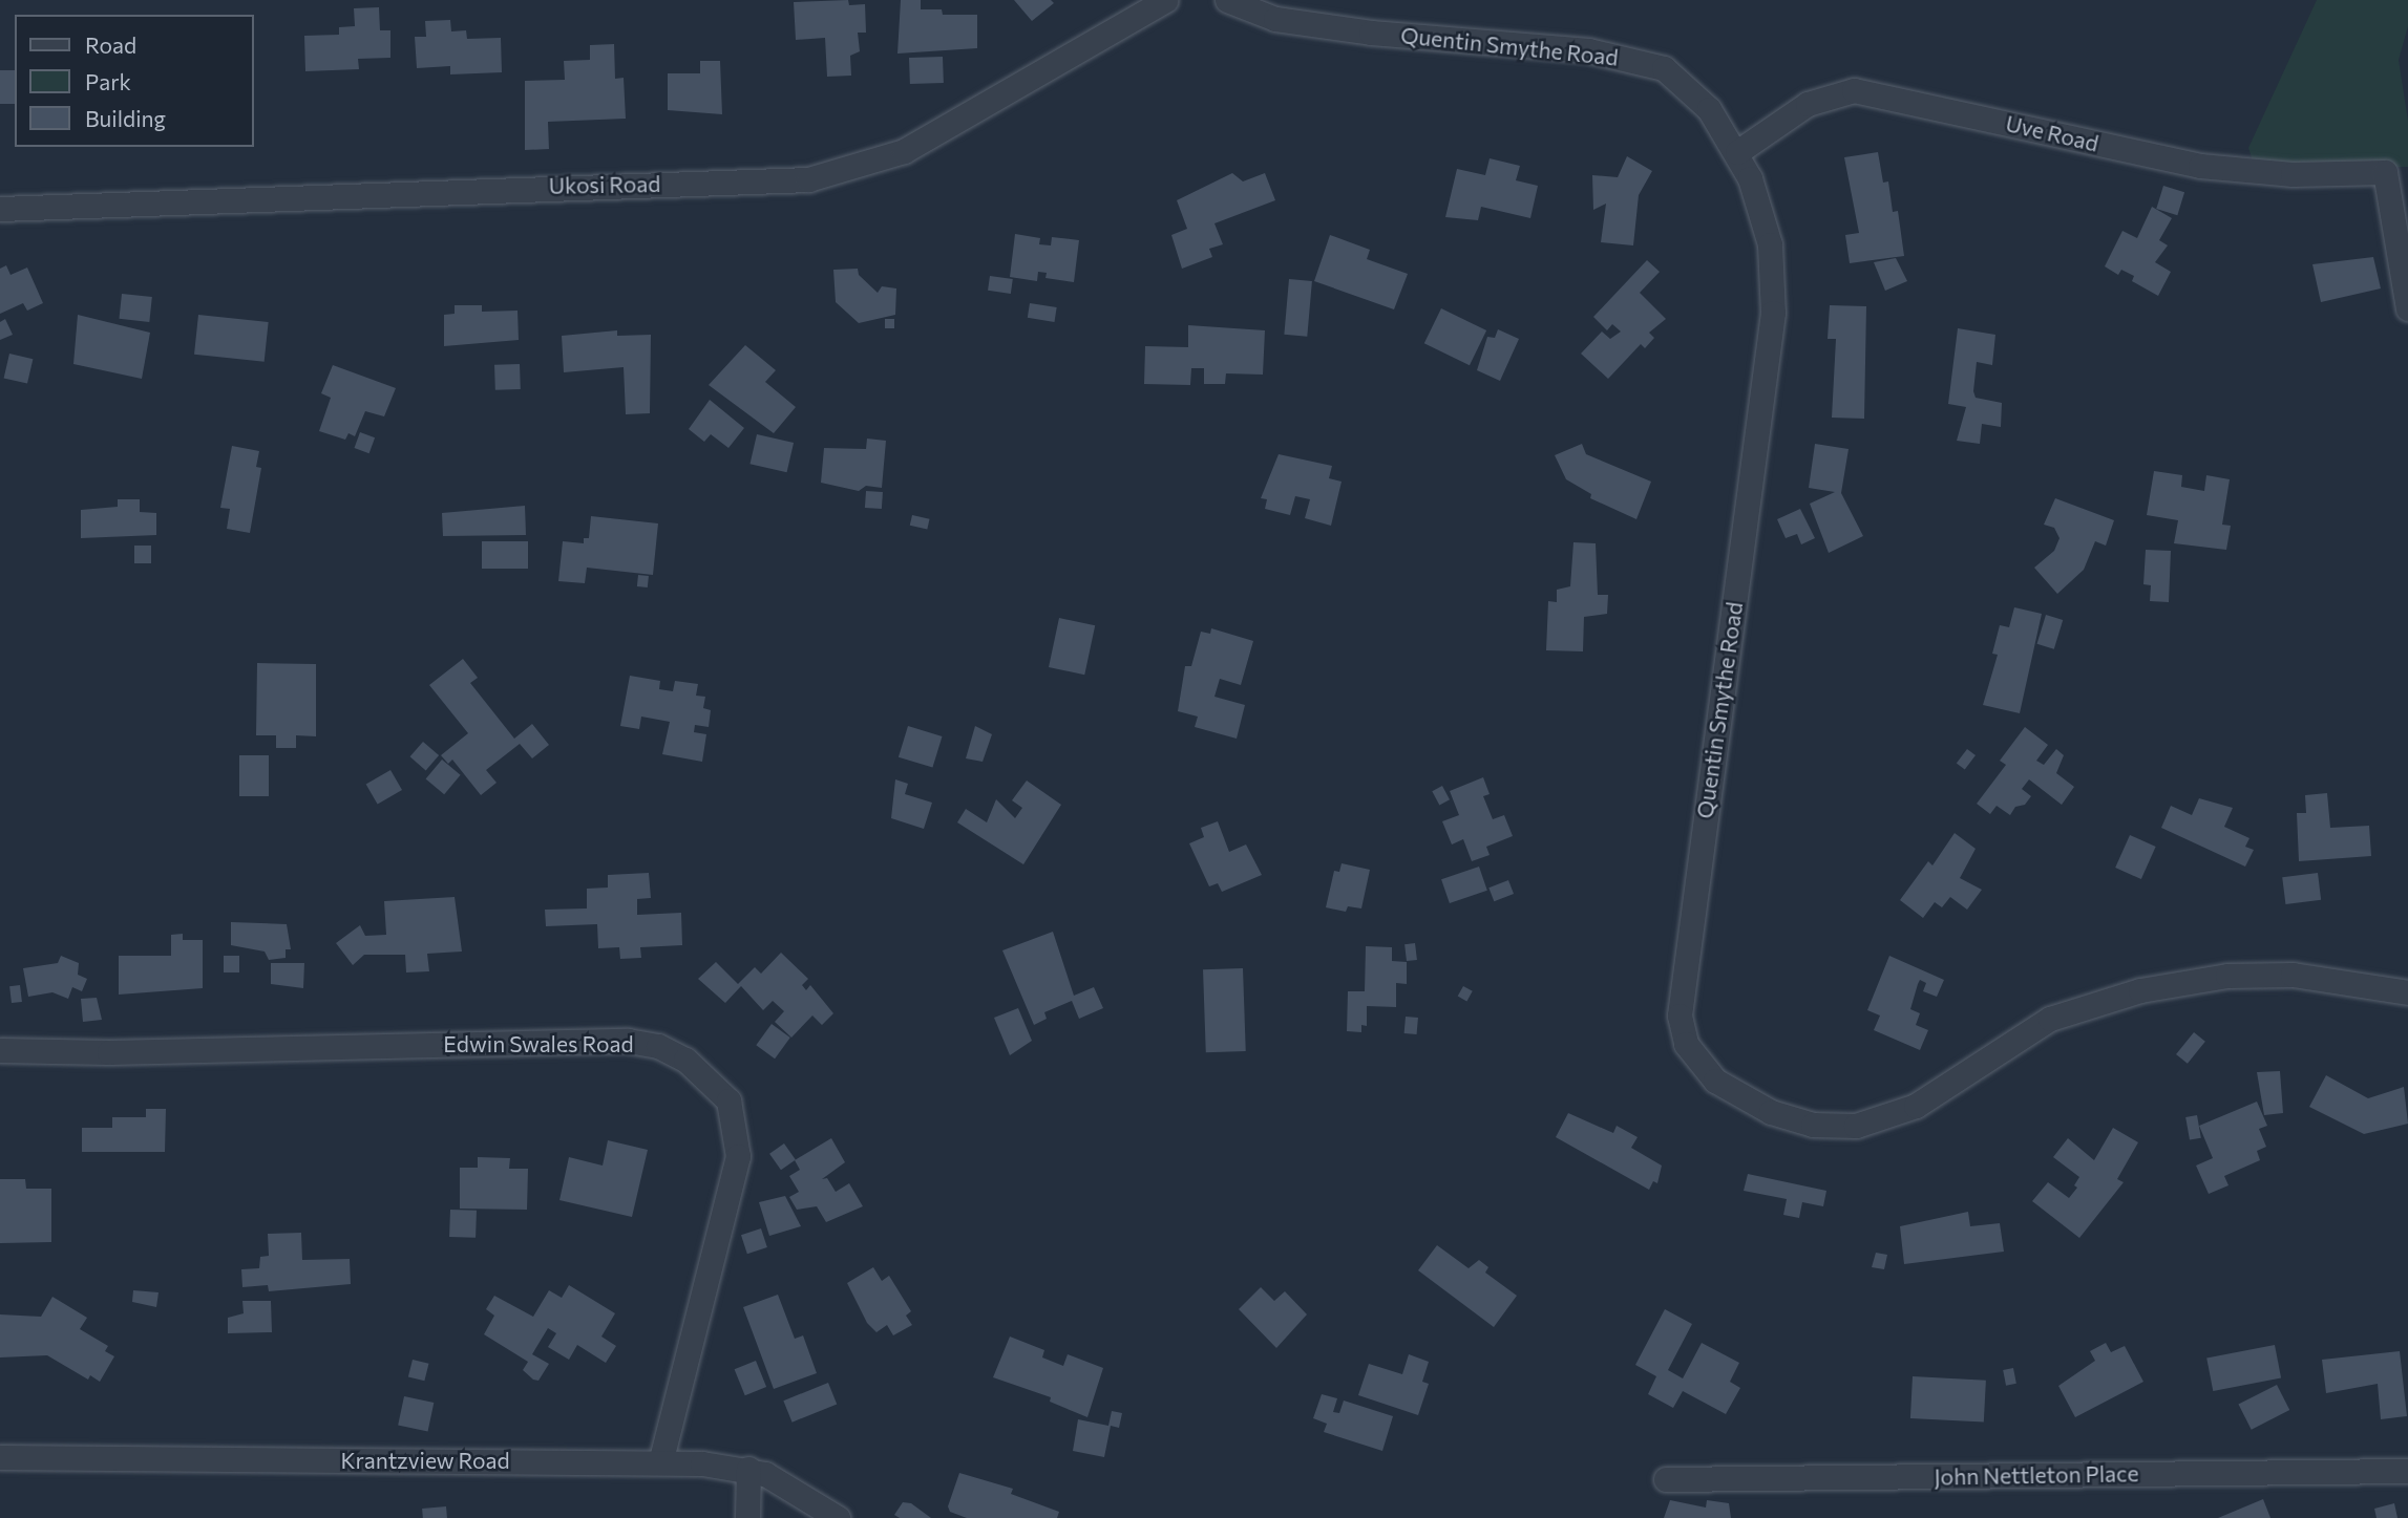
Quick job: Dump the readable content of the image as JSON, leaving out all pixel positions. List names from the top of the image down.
{
  "streets": {
    "street": [
      "Quentin Smythe Road",
      "Uve Road",
      "Ukosi Road",
      "Edwin Swales Road",
      "Krantzview Road",
      "John Nettleton Place"
    ]
  },
  "crossings": [
    ["Quentin Smythe Road", "Uve Road"],
    ["Edwin Swales Road", "Krantzview Road"]
  ],
  "legend": ["Road", "Park", "Building"]
}
